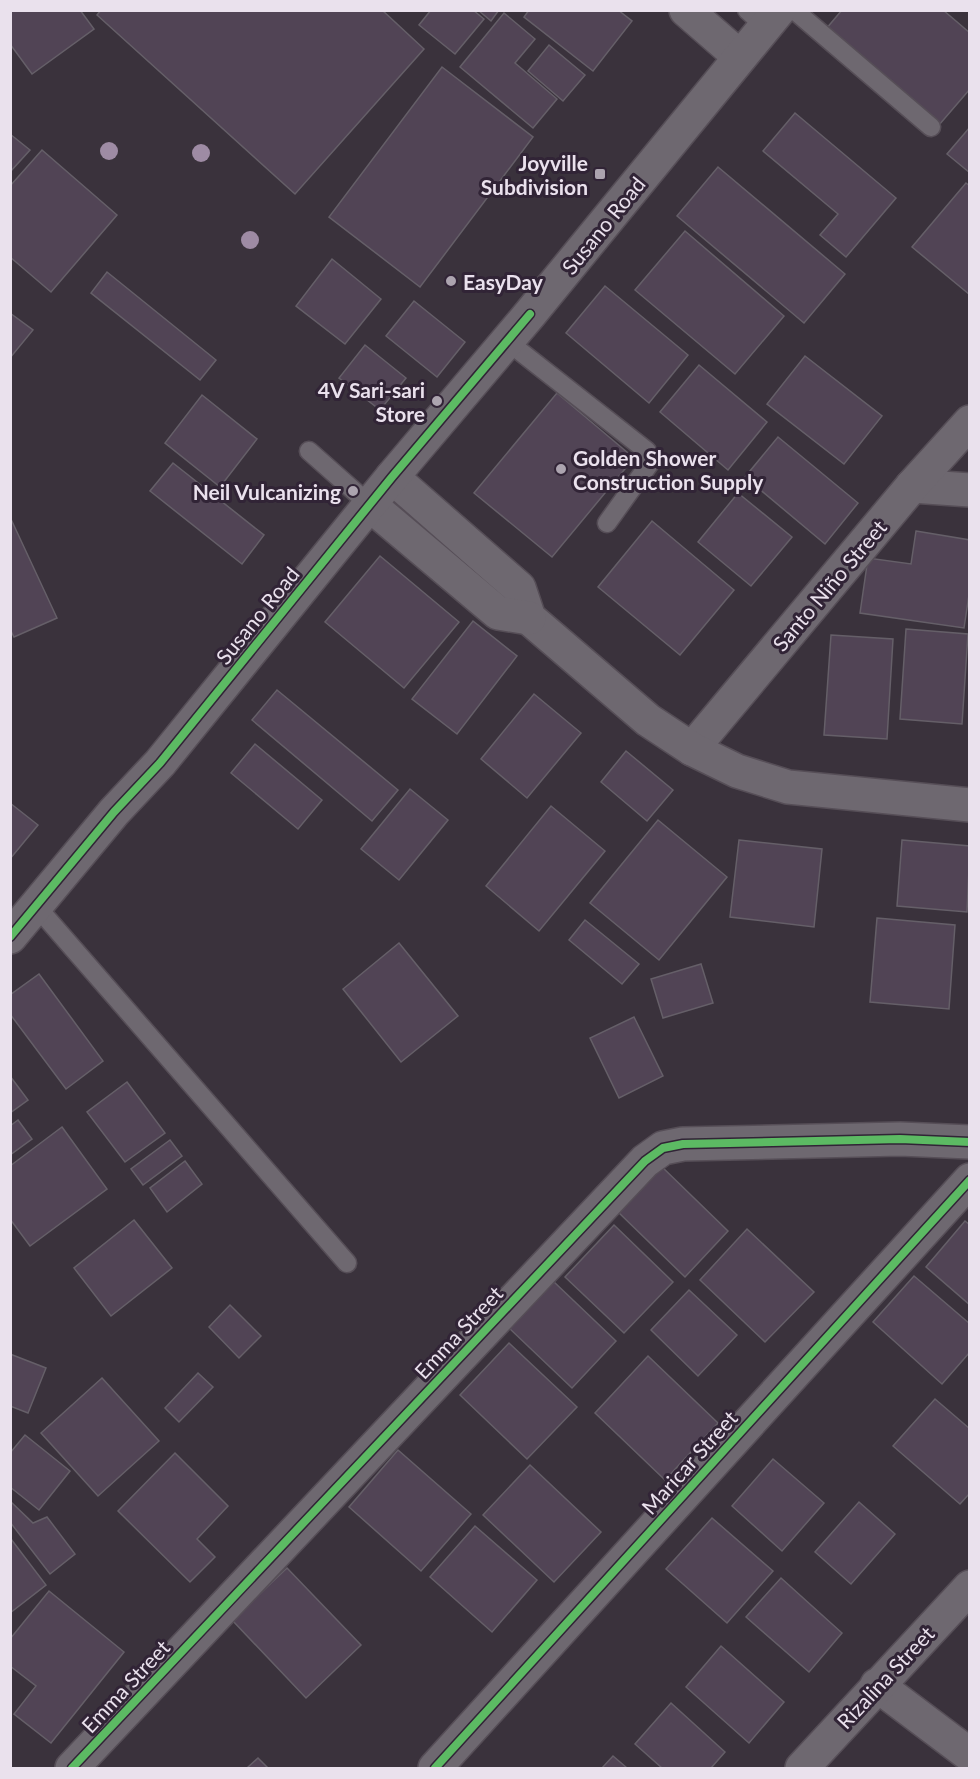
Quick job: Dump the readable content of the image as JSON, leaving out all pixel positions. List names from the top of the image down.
{
  "streets": {
    "street": [
      "Susano Road",
      "Santo Niño Street",
      "Emma Street",
      "Maricar Street",
      "Rizalina Street"
    ]
  },
  "places": {
    "transit": ["Joyville Subdivision"],
    "other": [
      "EasyDay",
      "4V Sari-sari Store",
      "Golden Shower Construction Supply",
      "Neil Vulcanizing"
    ]
  }
}
